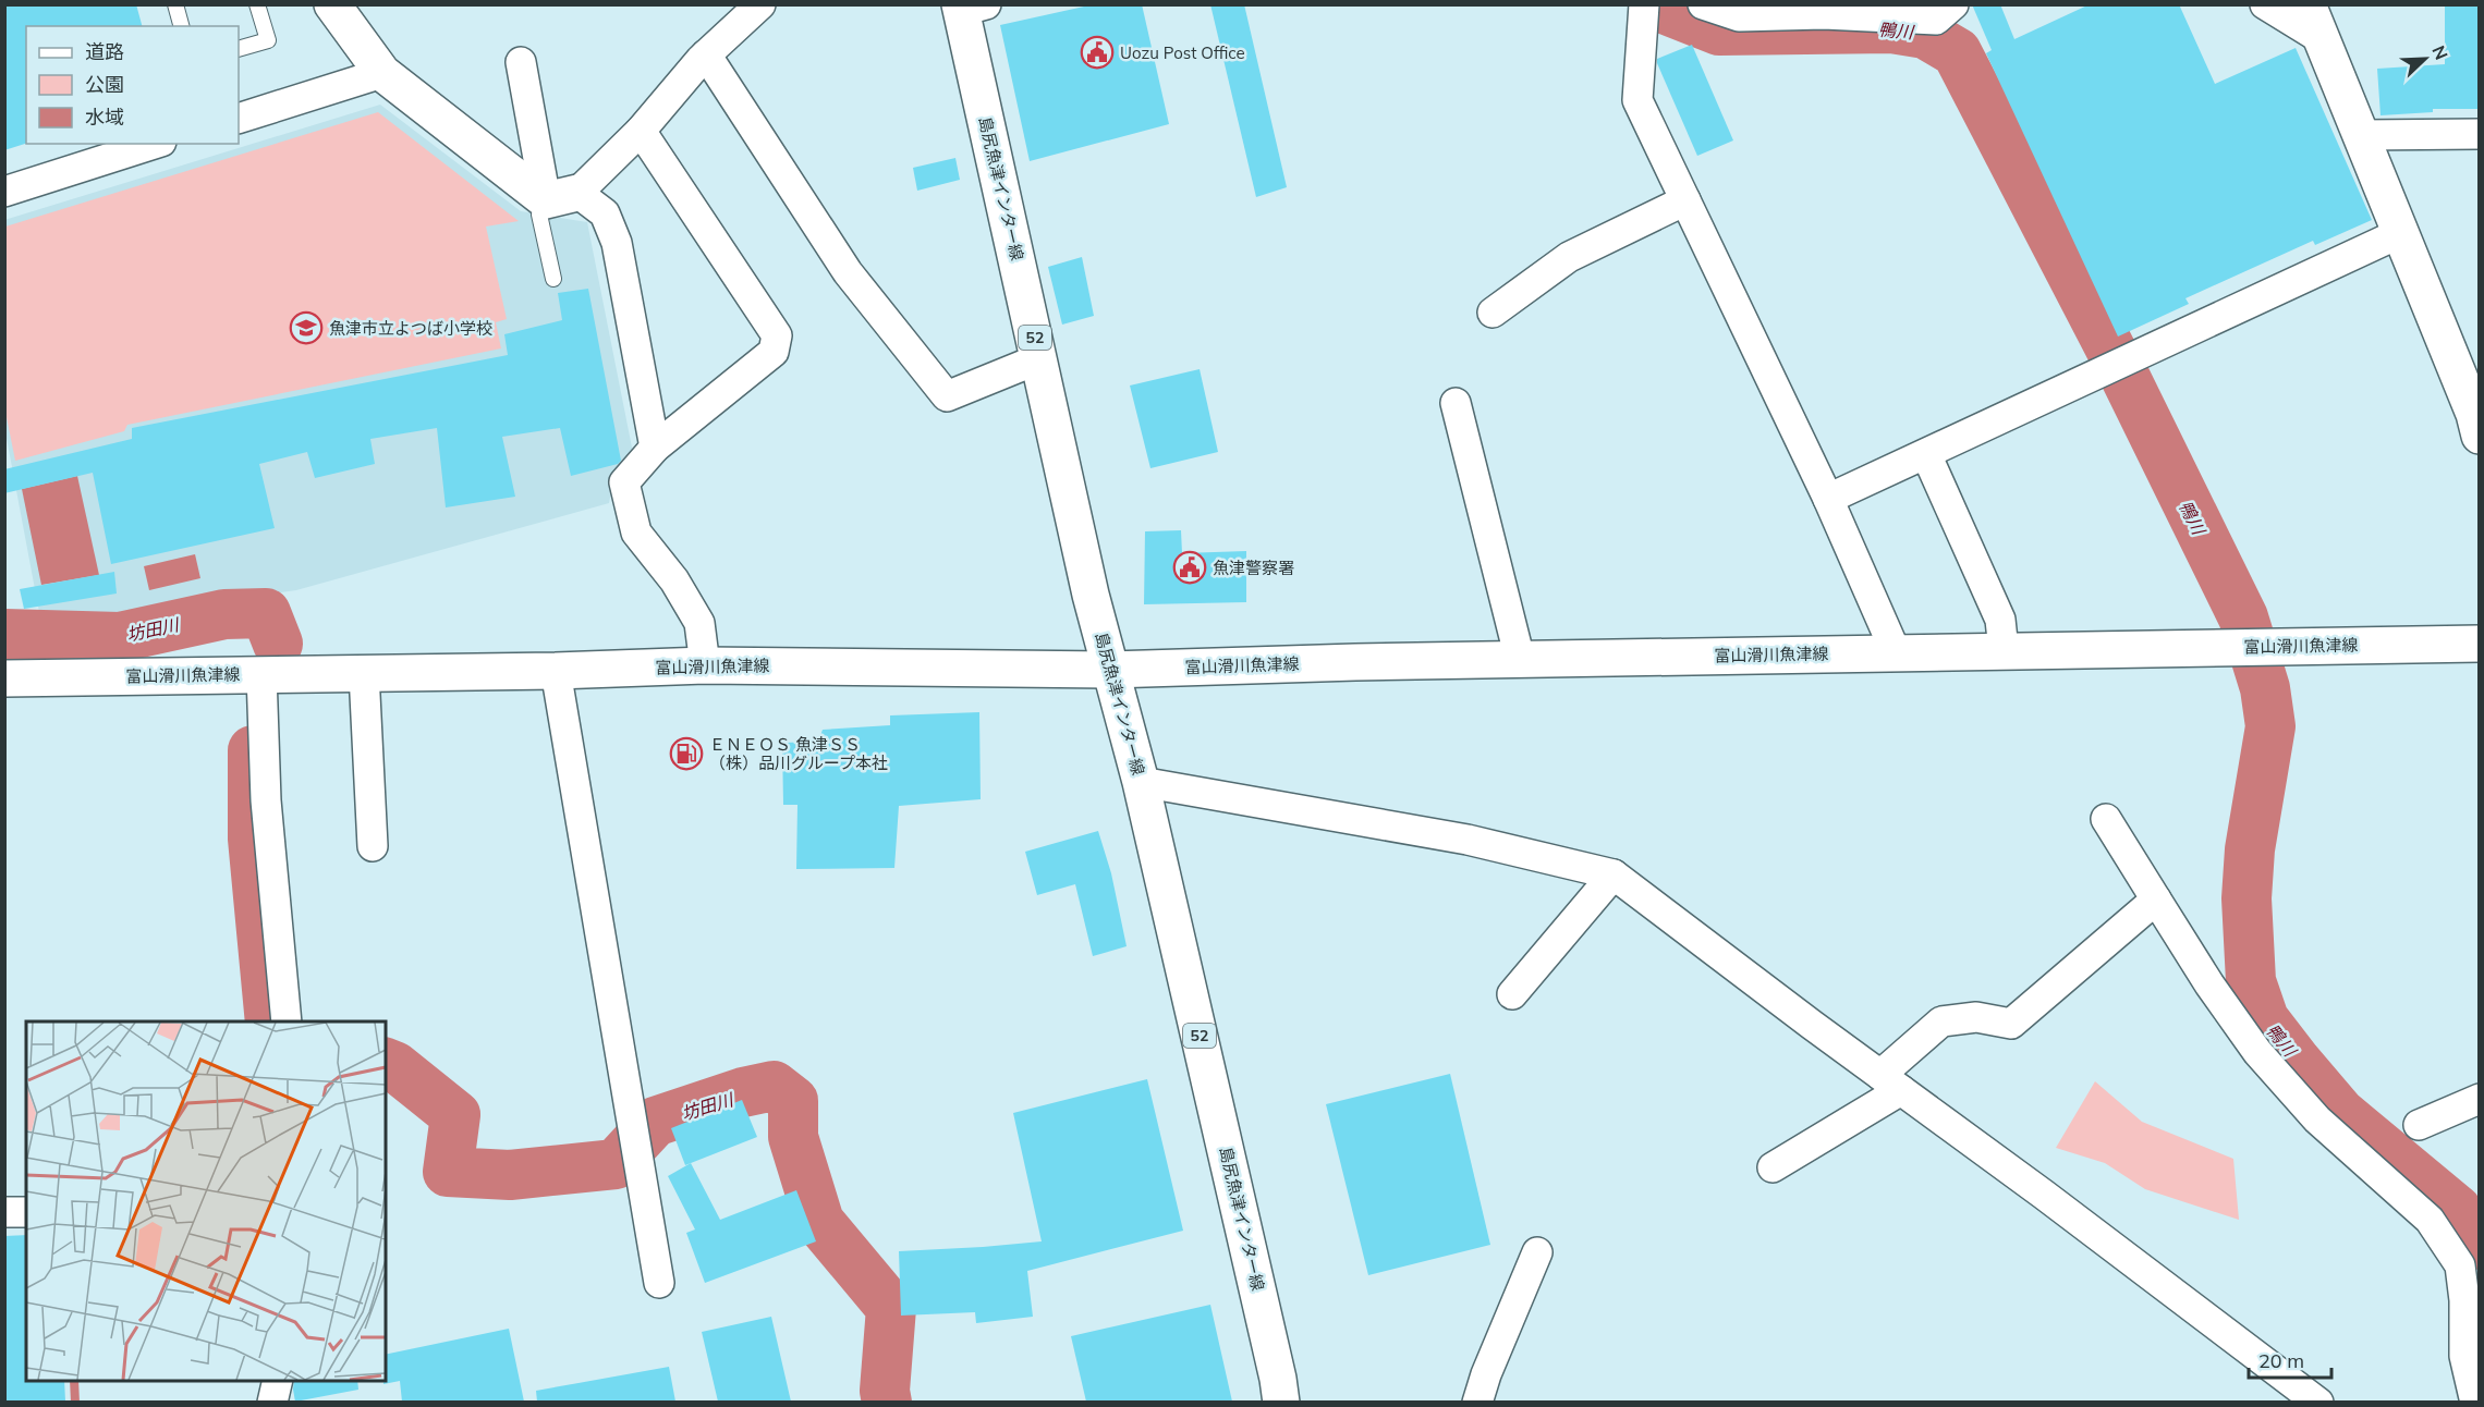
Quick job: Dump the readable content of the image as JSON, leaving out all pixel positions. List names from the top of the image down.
{
  "streets": {
    "main road": ["島尻魚津インター線", "52", "富山滑川魚津線"]
  },
  "crossings": [
    ["島尻魚津インター線", "富山滑川魚津線"]
  ],
  "water": ["鴨川", "坊田川"],
  "places": {
    "public building": ["Uozu Post Office", "魚津警察署"],
    "school or university": ["魚津市立よつば小学校"],
    "fuel station": ["ＥＮＥＯＳ 魚津ＳＳ （株）品川グループ本社"]
  },
  "legend": ["道路", "公園", "水域"],
  "scale_bar": "20 m",
  "north": "top right"
}
